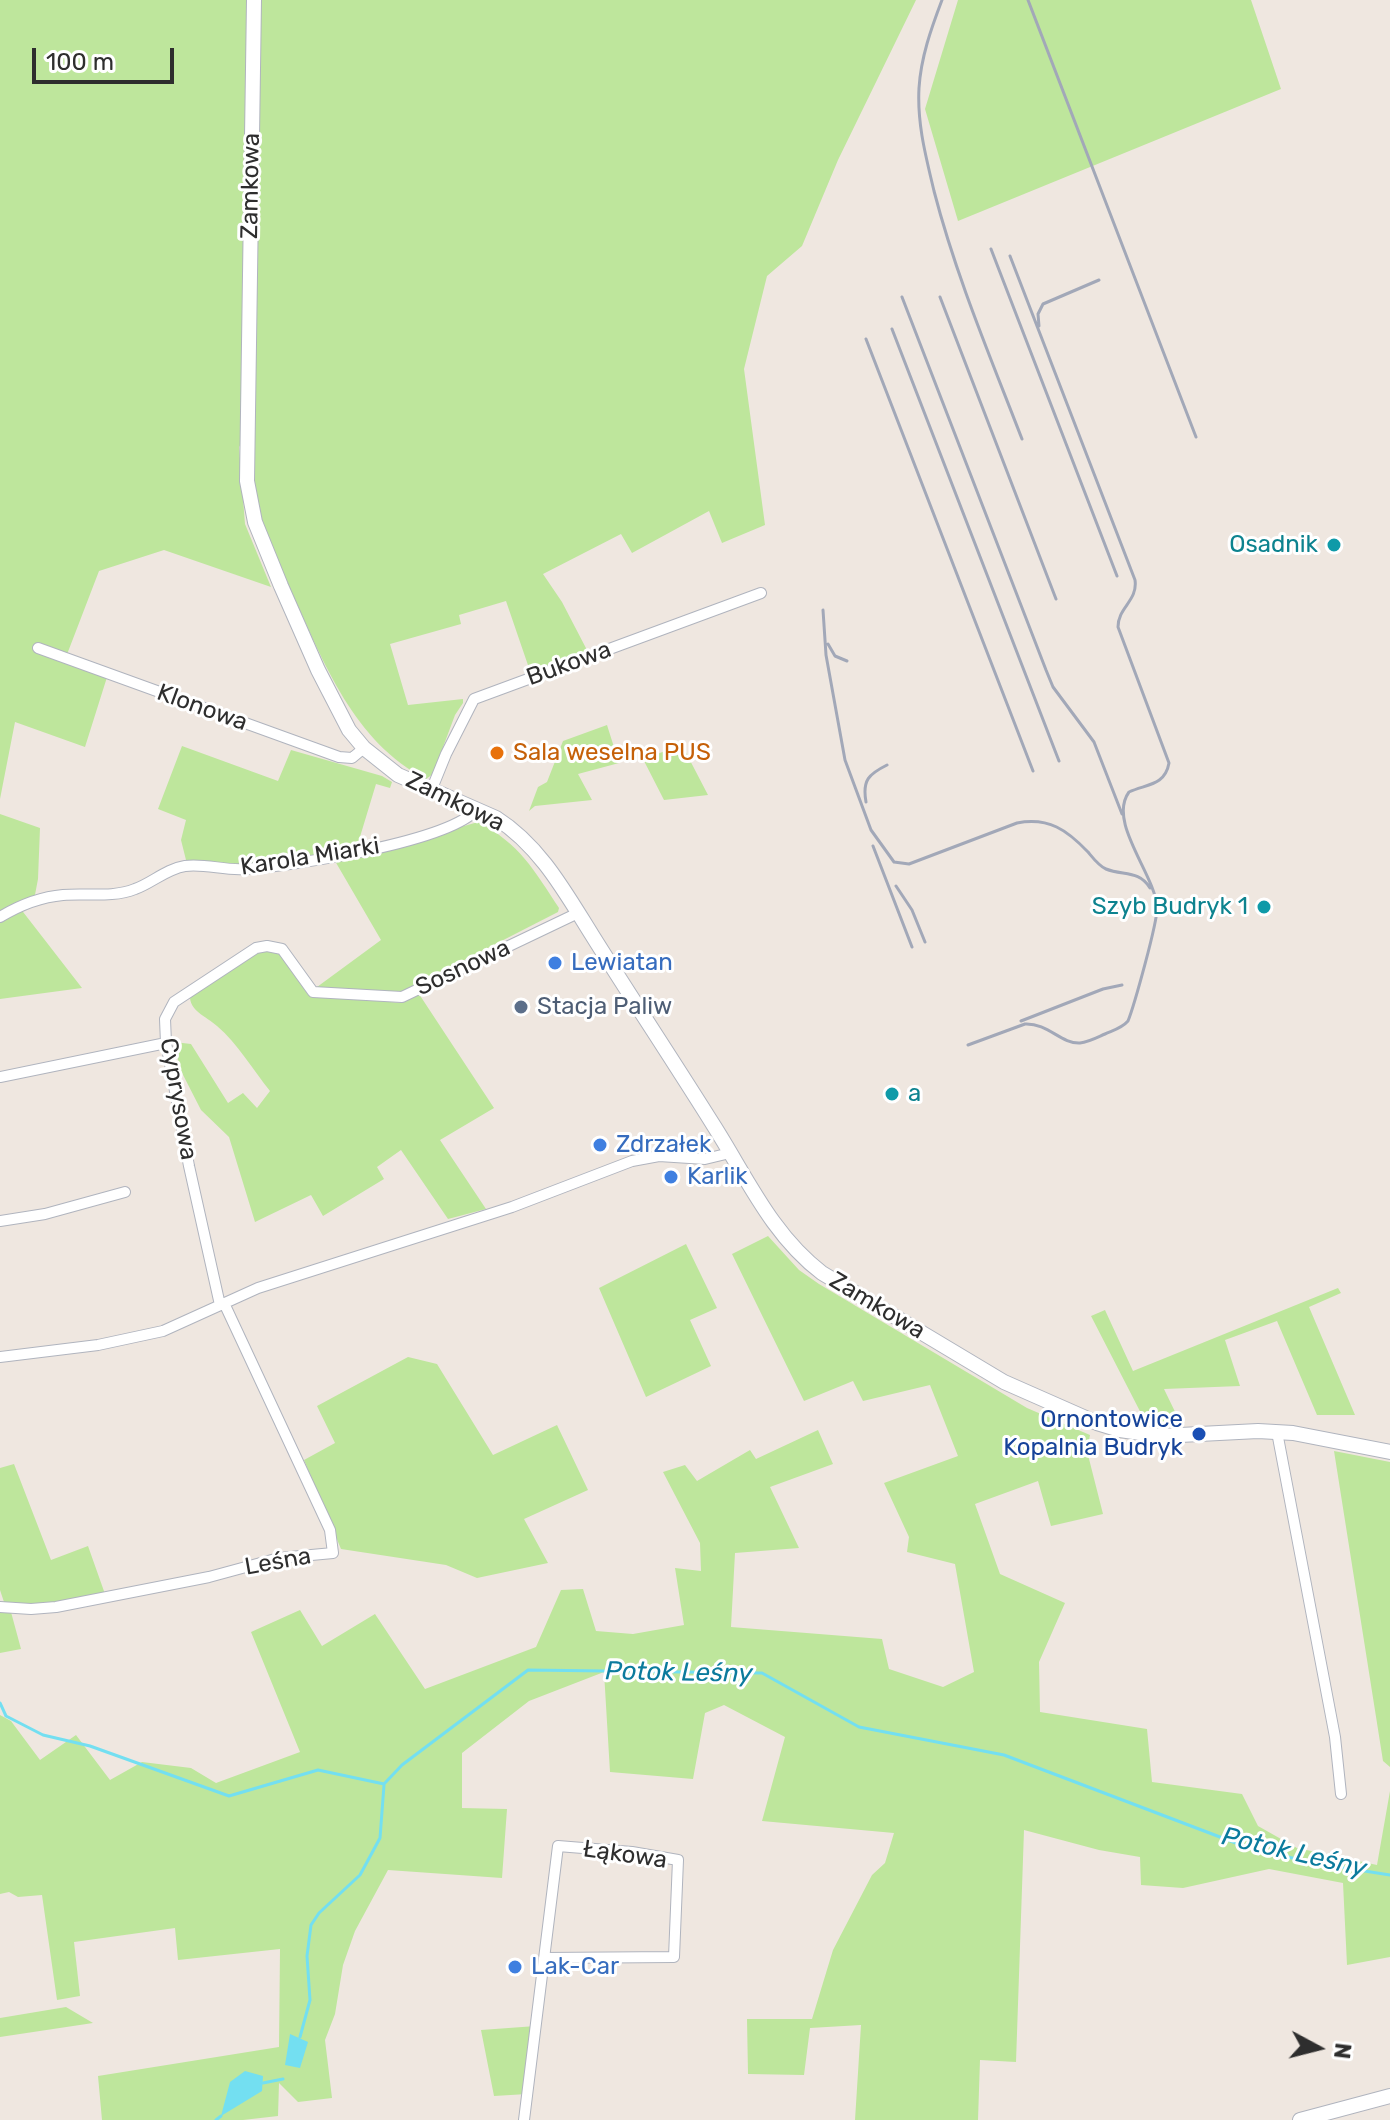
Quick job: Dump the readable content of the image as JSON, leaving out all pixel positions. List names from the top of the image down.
{
  "streets": {
    "street": [
      "Zamkowa",
      "Bukowa",
      "Klonowa",
      "Karola Miarki",
      "Sosnowa",
      "Cyprysowa",
      "Leśna",
      "Łąkowa"
    ]
  },
  "crossings": [
    ["Zamkowa", "Bukowa"],
    ["Zamkowa", "Klonowa"],
    ["Zamkowa", "Karola Miarki"],
    ["Zamkowa", "Sosnowa"],
    ["Sosnowa", "Cyprysowa"],
    ["Cyprysowa", "Leśna"]
  ],
  "water": ["Potok Leśny"],
  "places": [
    "Osadnik",
    "Sala weselna PUS",
    "Szyb Budryk 1",
    "Lewiatan",
    "Stacja Paliw",
    "a",
    "Zdrzałek",
    "Karlik",
    "Ornontowice Kopalnia Budryk",
    "Lak-Car"
  ],
  "scale_bar": "100 m",
  "north": "right"
}
